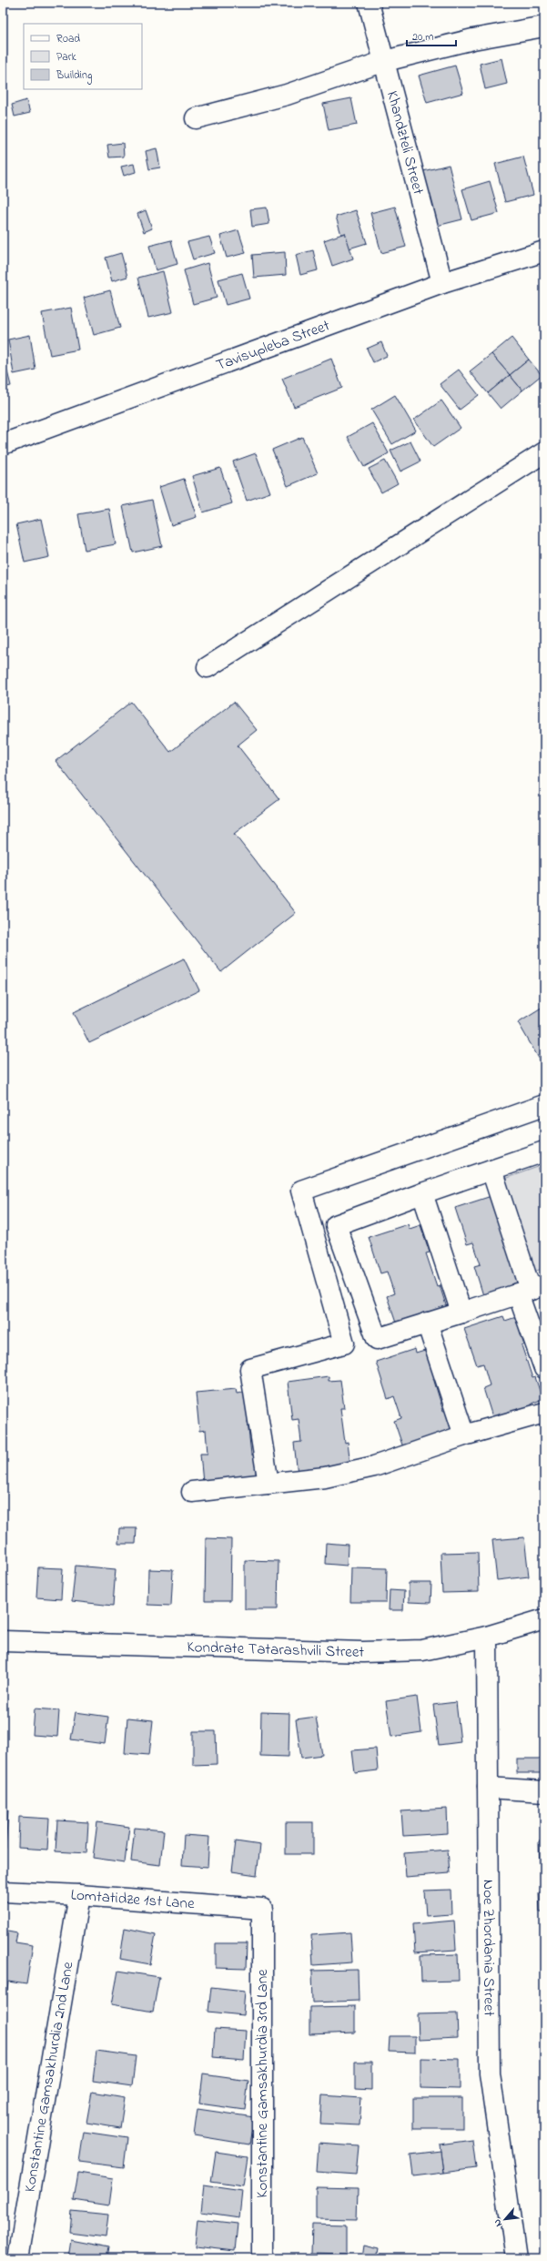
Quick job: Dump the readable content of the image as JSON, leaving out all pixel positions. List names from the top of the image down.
{
  "streets": {
    "street": [
      "Khandzteli Street",
      "Tavisupleba Street",
      "Kondrate Tatarashvili Street",
      "Lomtatidze 1st Lane",
      "Noe Zhordania Street",
      "Konstantine Gamsakhurdia 2nd Lane",
      "Konstantine Gamsakhurdia 3rd Lane"
    ]
  },
  "crossings": [
    ["Khandzteli Street", "Tavisupleba Street"],
    ["Kondrate Tatarashvili Street", "Noe Zhordania Street"],
    ["Lomtatidze 1st Lane", "Konstantine Gamsakhurdia 2nd Lane"],
    ["Lomtatidze 1st Lane", "Konstantine Gamsakhurdia 3rd Lane"]
  ],
  "legend": ["Road", "Park", "Building"],
  "scale_bar": "20 m",
  "north": "bottom left"
}
